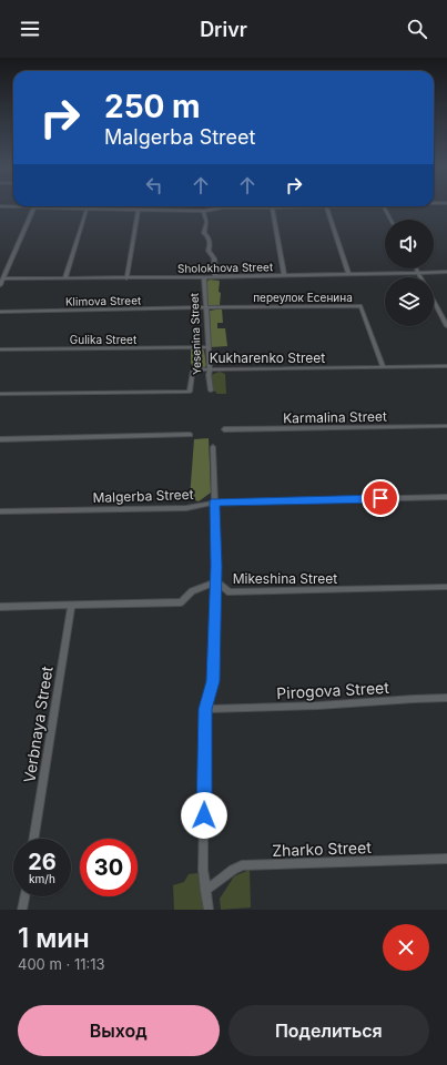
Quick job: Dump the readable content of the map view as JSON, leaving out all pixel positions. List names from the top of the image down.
{
  "streets": {
    "street": [
      "Sholokhova Street",
      "переулок Есенина",
      "Klimova Street",
      "Yesenina Street",
      "Gulika Street",
      "Kukharenko Street",
      "Karmalina Street",
      "Malgerba Street",
      "Mikeshina Street",
      "Pirogova Street",
      "Verbnaya Street",
      "Zharko Street"
    ]
  },
  "crossings": [
    ["Sholokhova Street", "Yesenina Street"],
    ["переулок Есенина", "Klimova Street"],
    ["переулок Есенина", "Yesenina Street"],
    ["переулок Есенина", "Kukharenko Street"],
    ["Klimova Street", "Yesenina Street"],
    ["Yesenina Street", "Gulika Street"],
    ["Yesenina Street", "Kukharenko Street"],
    ["Mikeshina Street", "Verbnaya Street"]
  ],
  "page": {
    "header": "Drivr",
    "turn": ["250 m", "Malgerba Street"],
    "speed": "26 km/h",
    "limit": "30",
    "heading": ["1 мин", "400 m · 11:13"],
    "buttons": ["Выход", "Поделиться"]
  }
}
